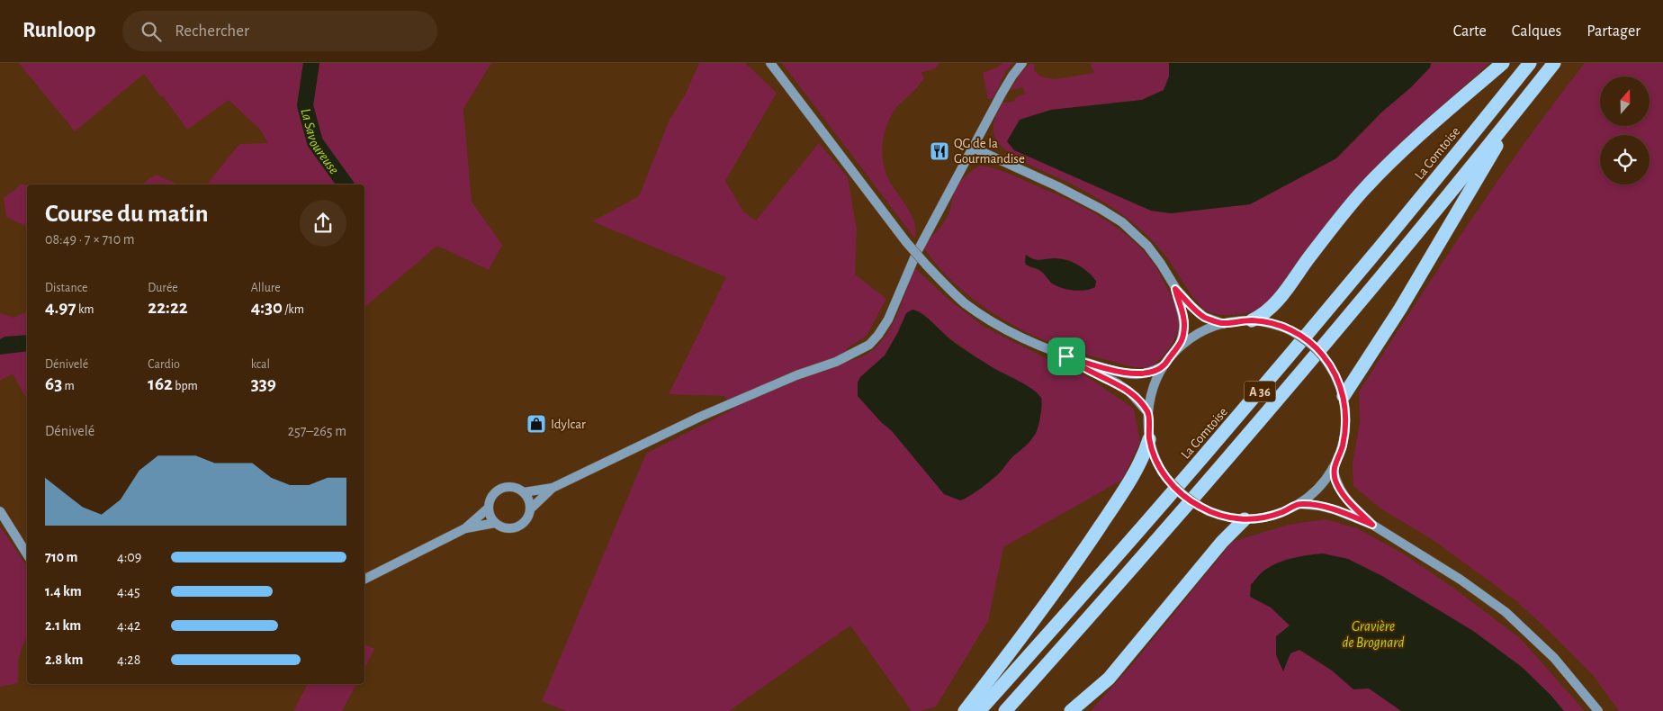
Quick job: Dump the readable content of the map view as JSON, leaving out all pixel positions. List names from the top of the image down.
{
  "streets": {
    "highway": ["La Comtoise", "A 36"]
  },
  "water": ["La Savoureuse", "Gravière de Brognard"],
  "places": {
    "restaurant": ["QG de la Gourmandise"],
    "shop": ["Idylcar"]
  },
  "north": "top",
  "page": {
    "header": "Runloop",
    "search": "Rechercher",
    "nav": ["Carte", "Calques", "Partager"],
    "heading": ["Course du matin", "08:49 · 7 × 710 m"],
    "stats": [
      ["Distance", "4.97 km"],
      ["Durée", "22:22"],
      ["Allure", "4:30 /km"],
      ["Dénivelé", "63 m"],
      ["Cardio", "162 bpm"],
      ["kcal", "339"]
    ],
    "chart": ["Dénivelé", "257–265 m"],
    "list": [
      {
        "name": "710 m",
        "note": "4:09"
      },
      {
        "name": "1.4 km",
        "note": "4:45"
      },
      {
        "name": "2.1 km",
        "note": "4:42"
      },
      {
        "name": "2.8 km",
        "note": "4:28"
      }
    ]
  }
}
